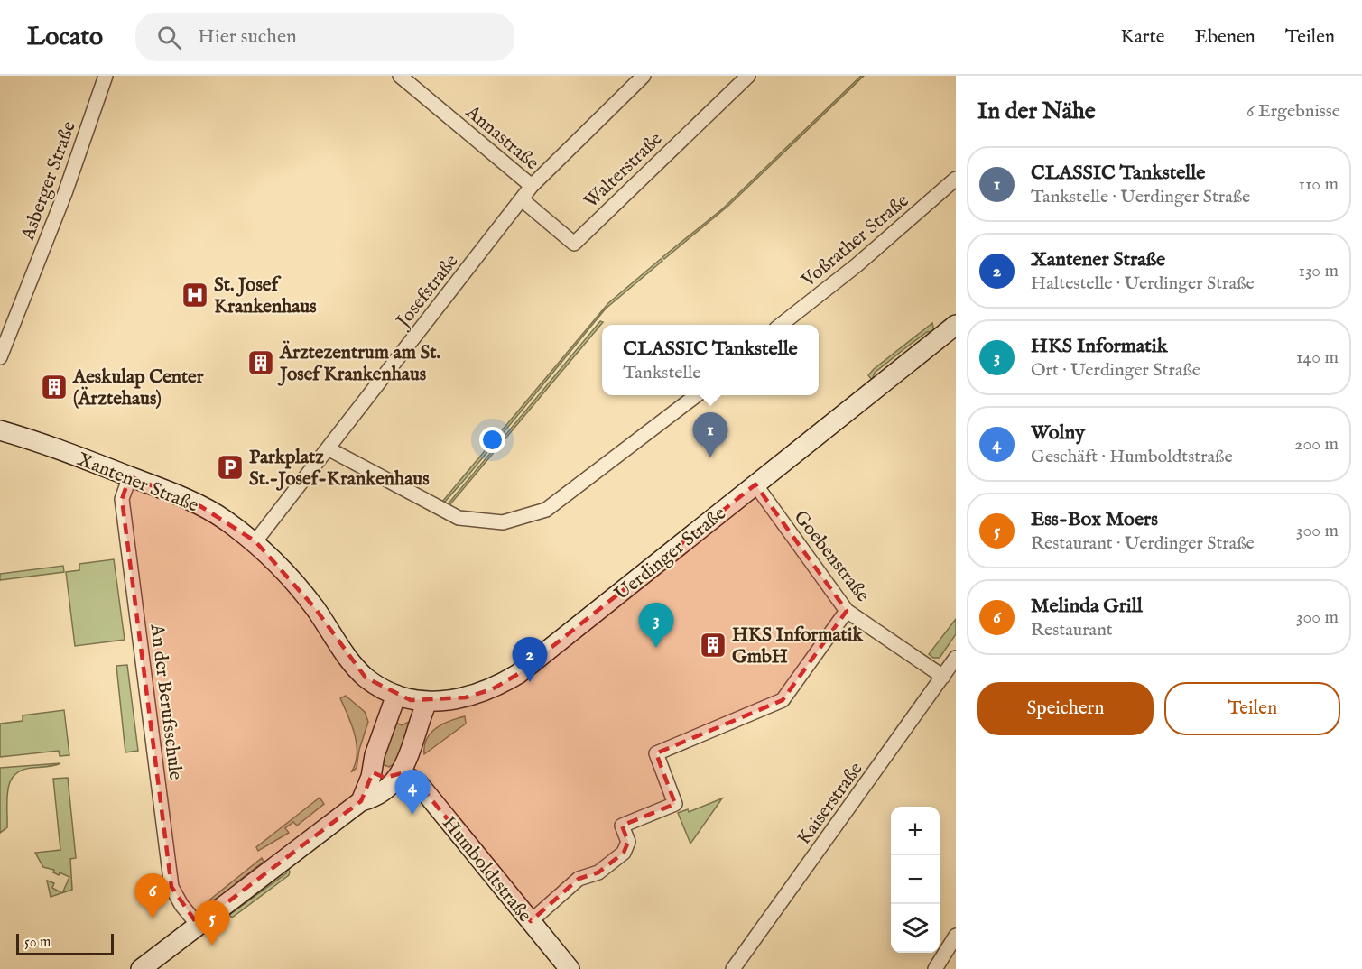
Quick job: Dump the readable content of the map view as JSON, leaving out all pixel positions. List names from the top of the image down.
{
  "streets": {
    "main road": ["Xantener Straße", "Uerdinger Straße", "Humboldtstraße"],
    "street": [
      "Annastraße",
      "Walterstraße",
      "Asberger Straße",
      "Voßrather Straße",
      "Josefstraße",
      "Goebenstraße",
      "An der Berufsschule",
      "Kaiserstraße"
    ]
  },
  "crossings": [
    ["Annastraße", "Josefstraße"],
    ["Walterstraße", "Josefstraße"],
    ["Josefstraße", "Xantener Straße"],
    ["Xantener Straße", "Uerdinger Straße"],
    ["Xantener Straße", "An der Berufsschule"],
    ["Uerdinger Straße", "Goebenstraße"],
    ["Goebenstraße", "Kaiserstraße"]
  ],
  "places": {
    "hospital": ["St. Josef Krankenhaus"],
    "building": ["Ärztezentrum am St. Josef Krankenhaus", "Aeskulap Center (Ärztehaus)", "HKS Informatik GmbH"],
    "parking": ["Parkplatz St.-Josef-Krankenhaus"]
  },
  "scale_bar": "50 m",
  "page": {
    "header": "Locato",
    "search": "Hier suchen",
    "nav": ["Karte", "Ebenen", "Teilen"],
    "heading": ["In der Nähe", "6 Ergebnisse"],
    "list": [
      {
        "mark": "1",
        "name": "CLASSIC Tankstelle",
        "note": "Tankstelle · Uerdinger Straße",
        "value": "110 m"
      },
      {
        "mark": "2",
        "name": "Xantener Straße",
        "note": "Haltestelle · Uerdinger Straße",
        "value": "130 m"
      },
      {
        "mark": "3",
        "name": "HKS Informatik",
        "note": "Ort · Uerdinger Straße",
        "value": "140 m"
      },
      {
        "mark": "4",
        "name": "Wolny",
        "note": "Geschäft · Humboldtstraße",
        "value": "200 m"
      },
      {
        "mark": "5",
        "name": "Ess-Box Moers",
        "note": "Restaurant · Uerdinger Straße",
        "value": "300 m"
      },
      {
        "mark": "6",
        "name": "Melinda Grill",
        "note": "Restaurant",
        "value": "300 m"
      }
    ],
    "popup": ["CLASSIC Tankstelle", "Tankstelle"],
    "pins": [
      "1",
      "3",
      "2",
      "4",
      "6",
      "5"
    ],
    "buttons": ["Speichern", "Teilen"],
    "map_buttons": ["+", "−"],
    "scale": "50 m"
  }
}
